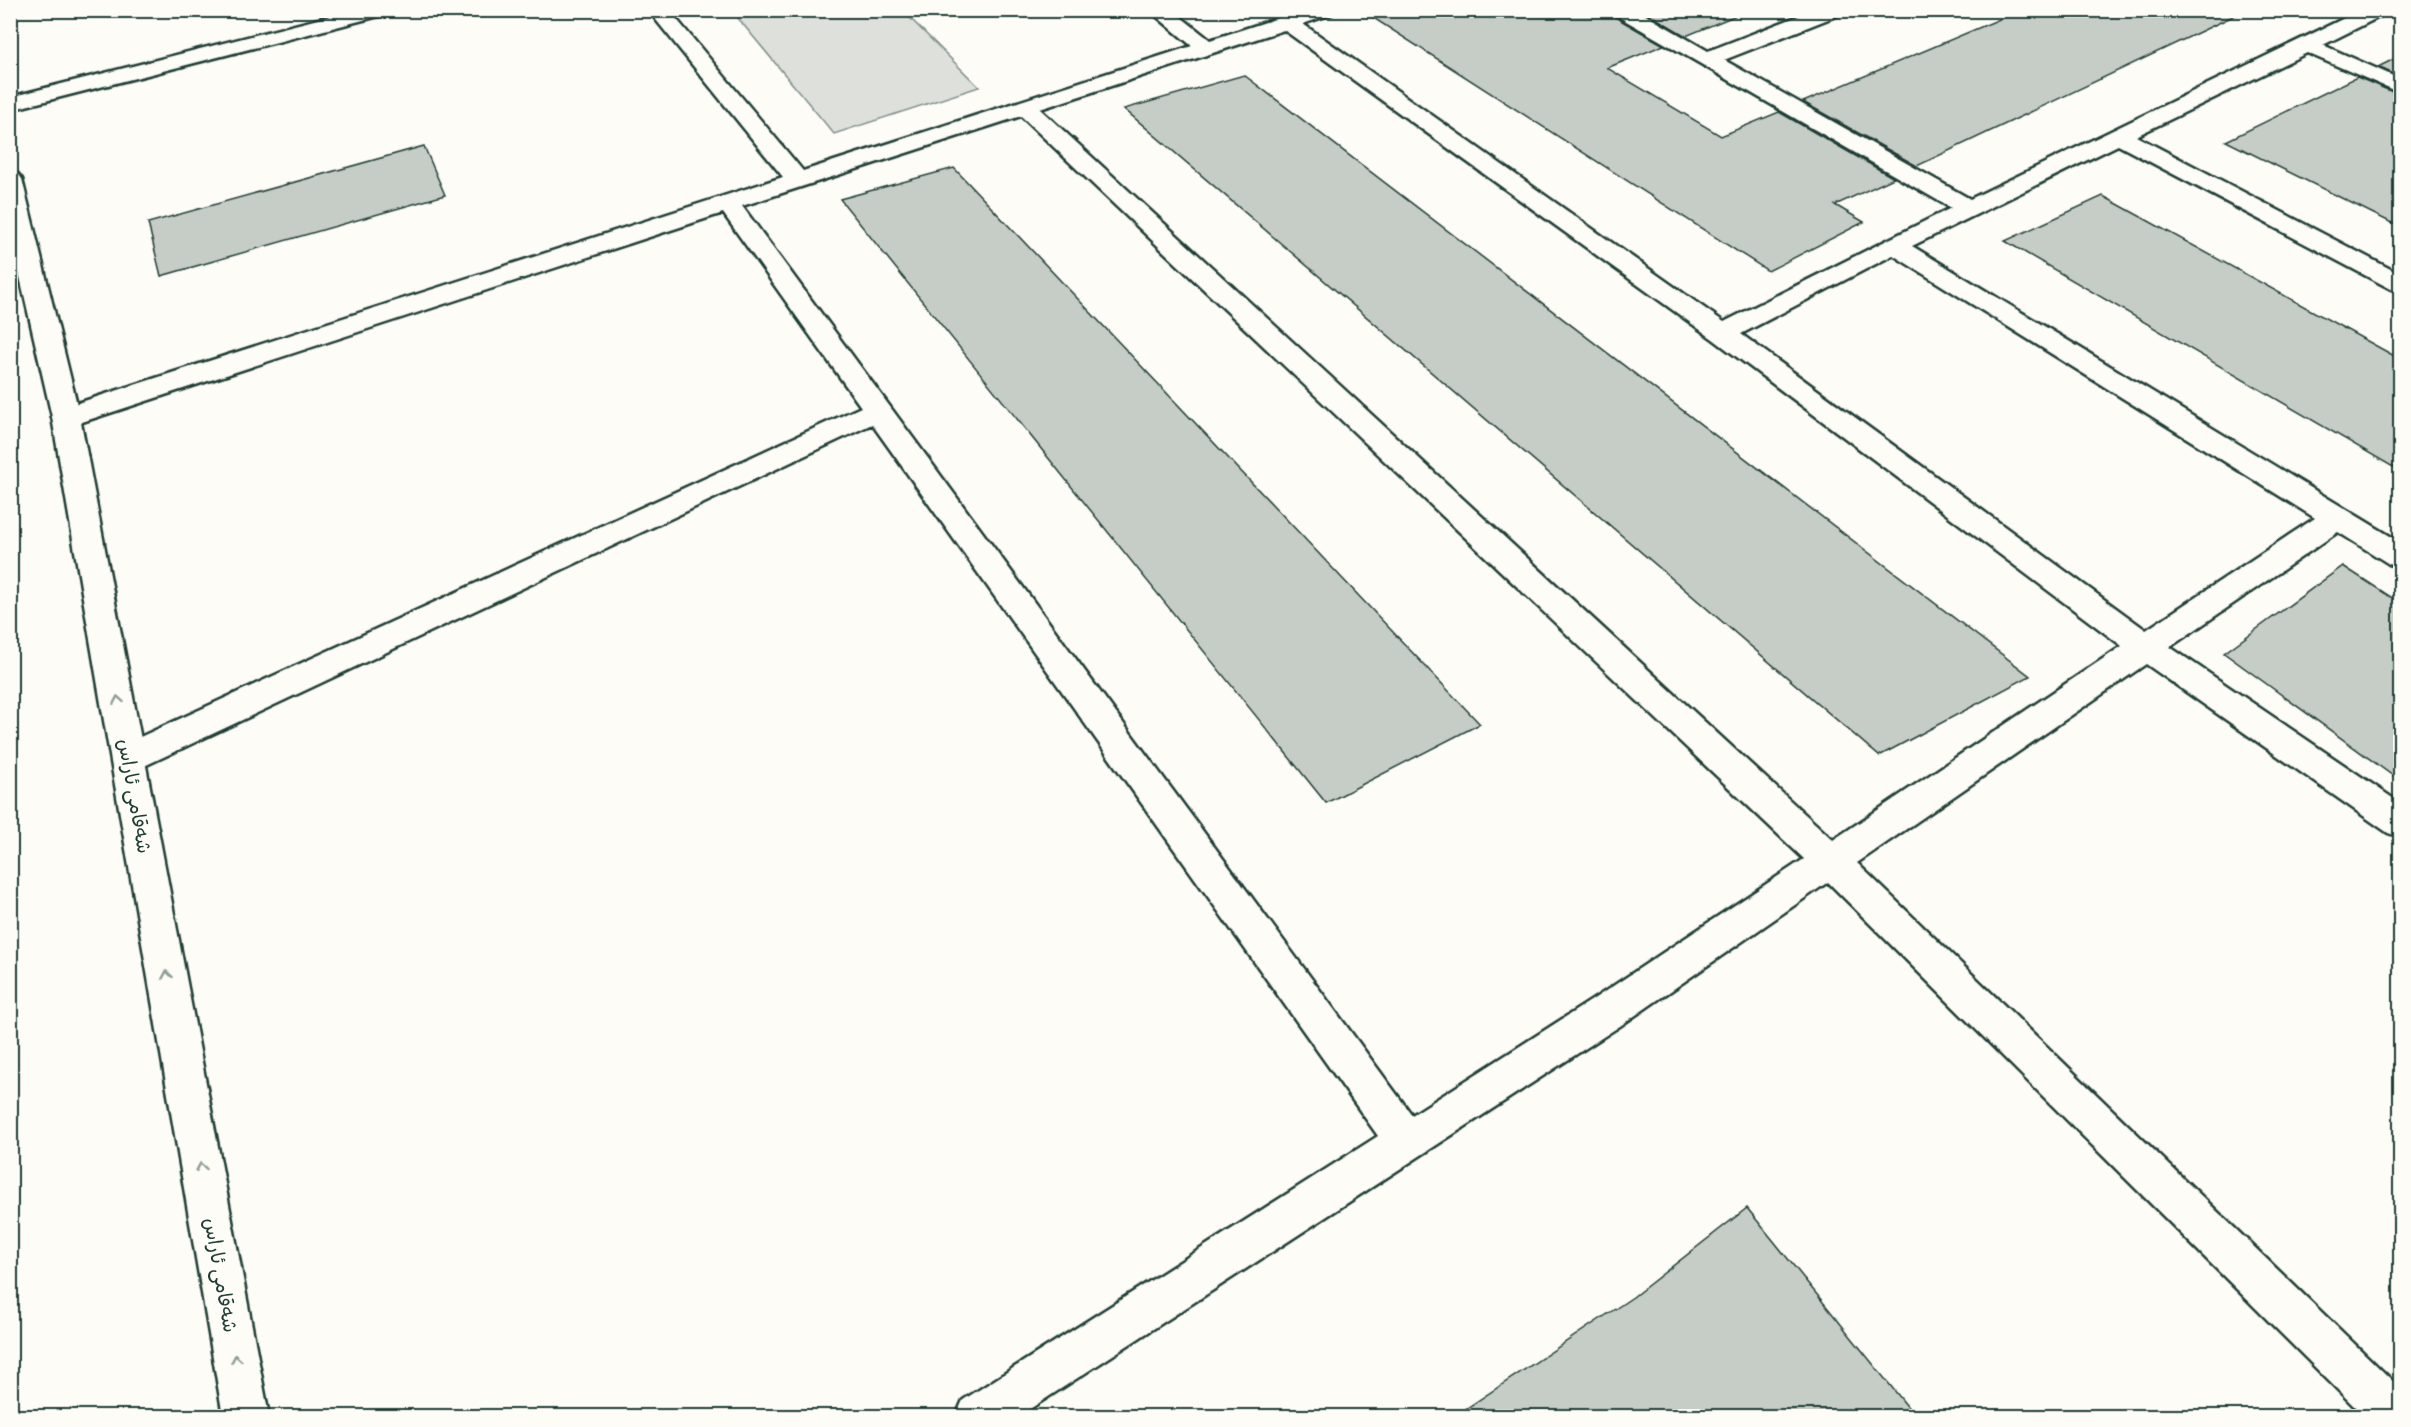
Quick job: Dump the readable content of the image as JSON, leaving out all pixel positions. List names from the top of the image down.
{
  "streets": {
    "street": ["شەقامی ئاراس"]
  },
  "one_way": ["شەقامی ئاراس"]
}
